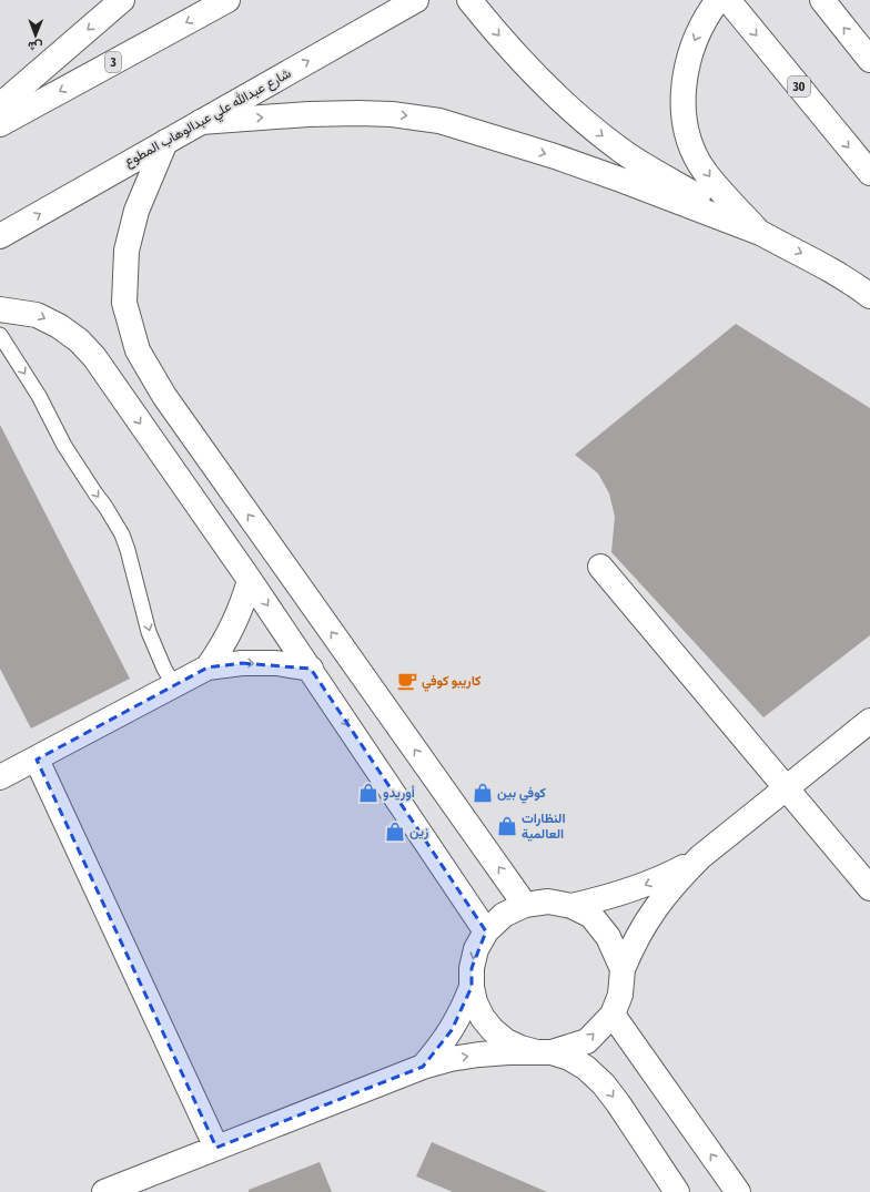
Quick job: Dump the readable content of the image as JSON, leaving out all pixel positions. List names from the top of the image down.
{
  "streets": {
    "main road": ["3", "30", "شارع عبدالله علي عبدالوهاب المطوع"]
  },
  "places": {
    "cafe": ["كاريبو كوفي"],
    "shop": [
      "أوريدو",
      "كوفي بين",
      "النظارات العالمية",
      "زين"
    ]
  },
  "north": "bottom"
}
